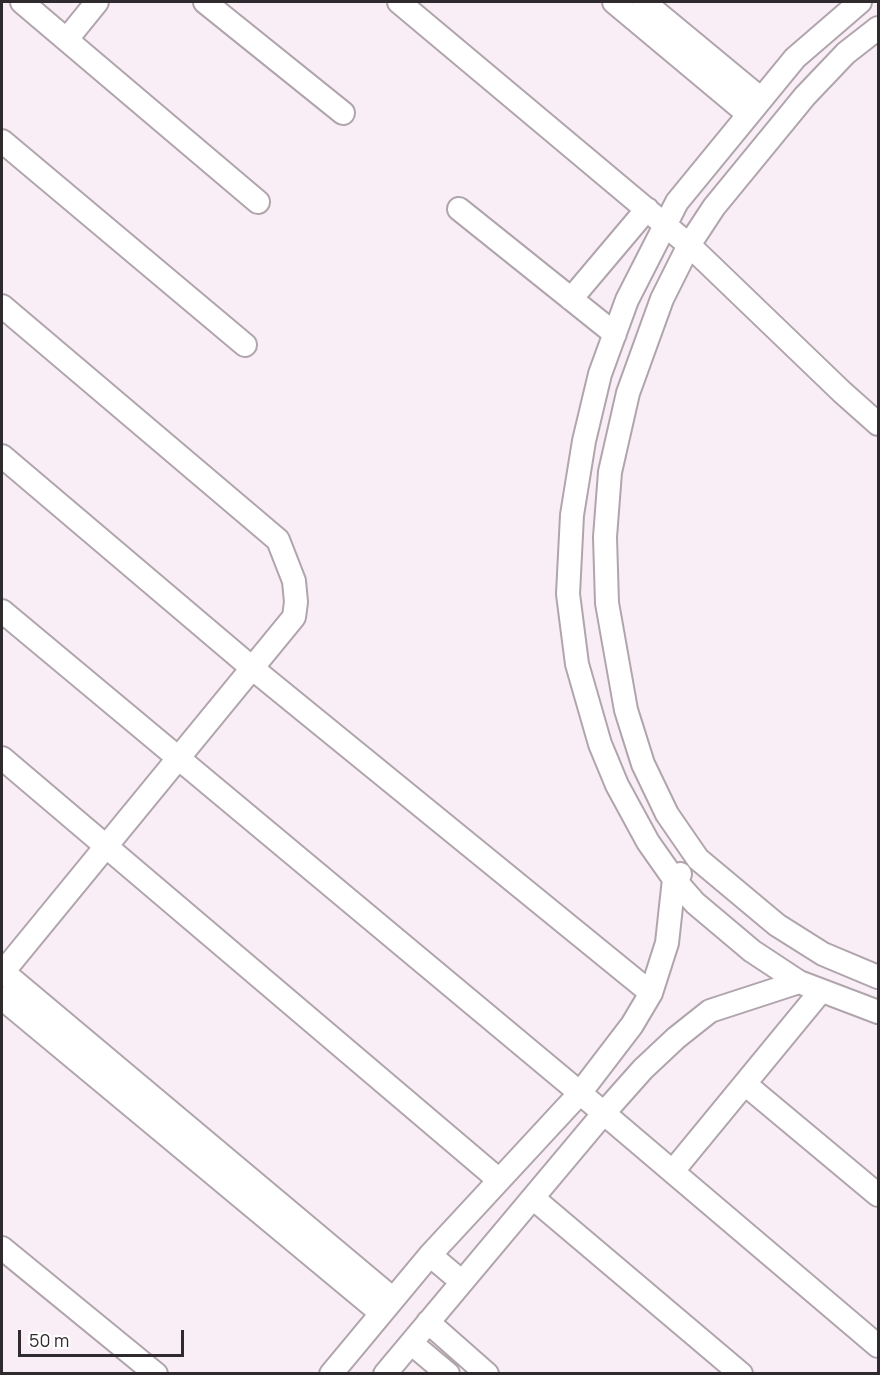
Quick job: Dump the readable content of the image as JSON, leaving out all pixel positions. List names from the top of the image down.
{
  "scale_bar": "50 m"
}
